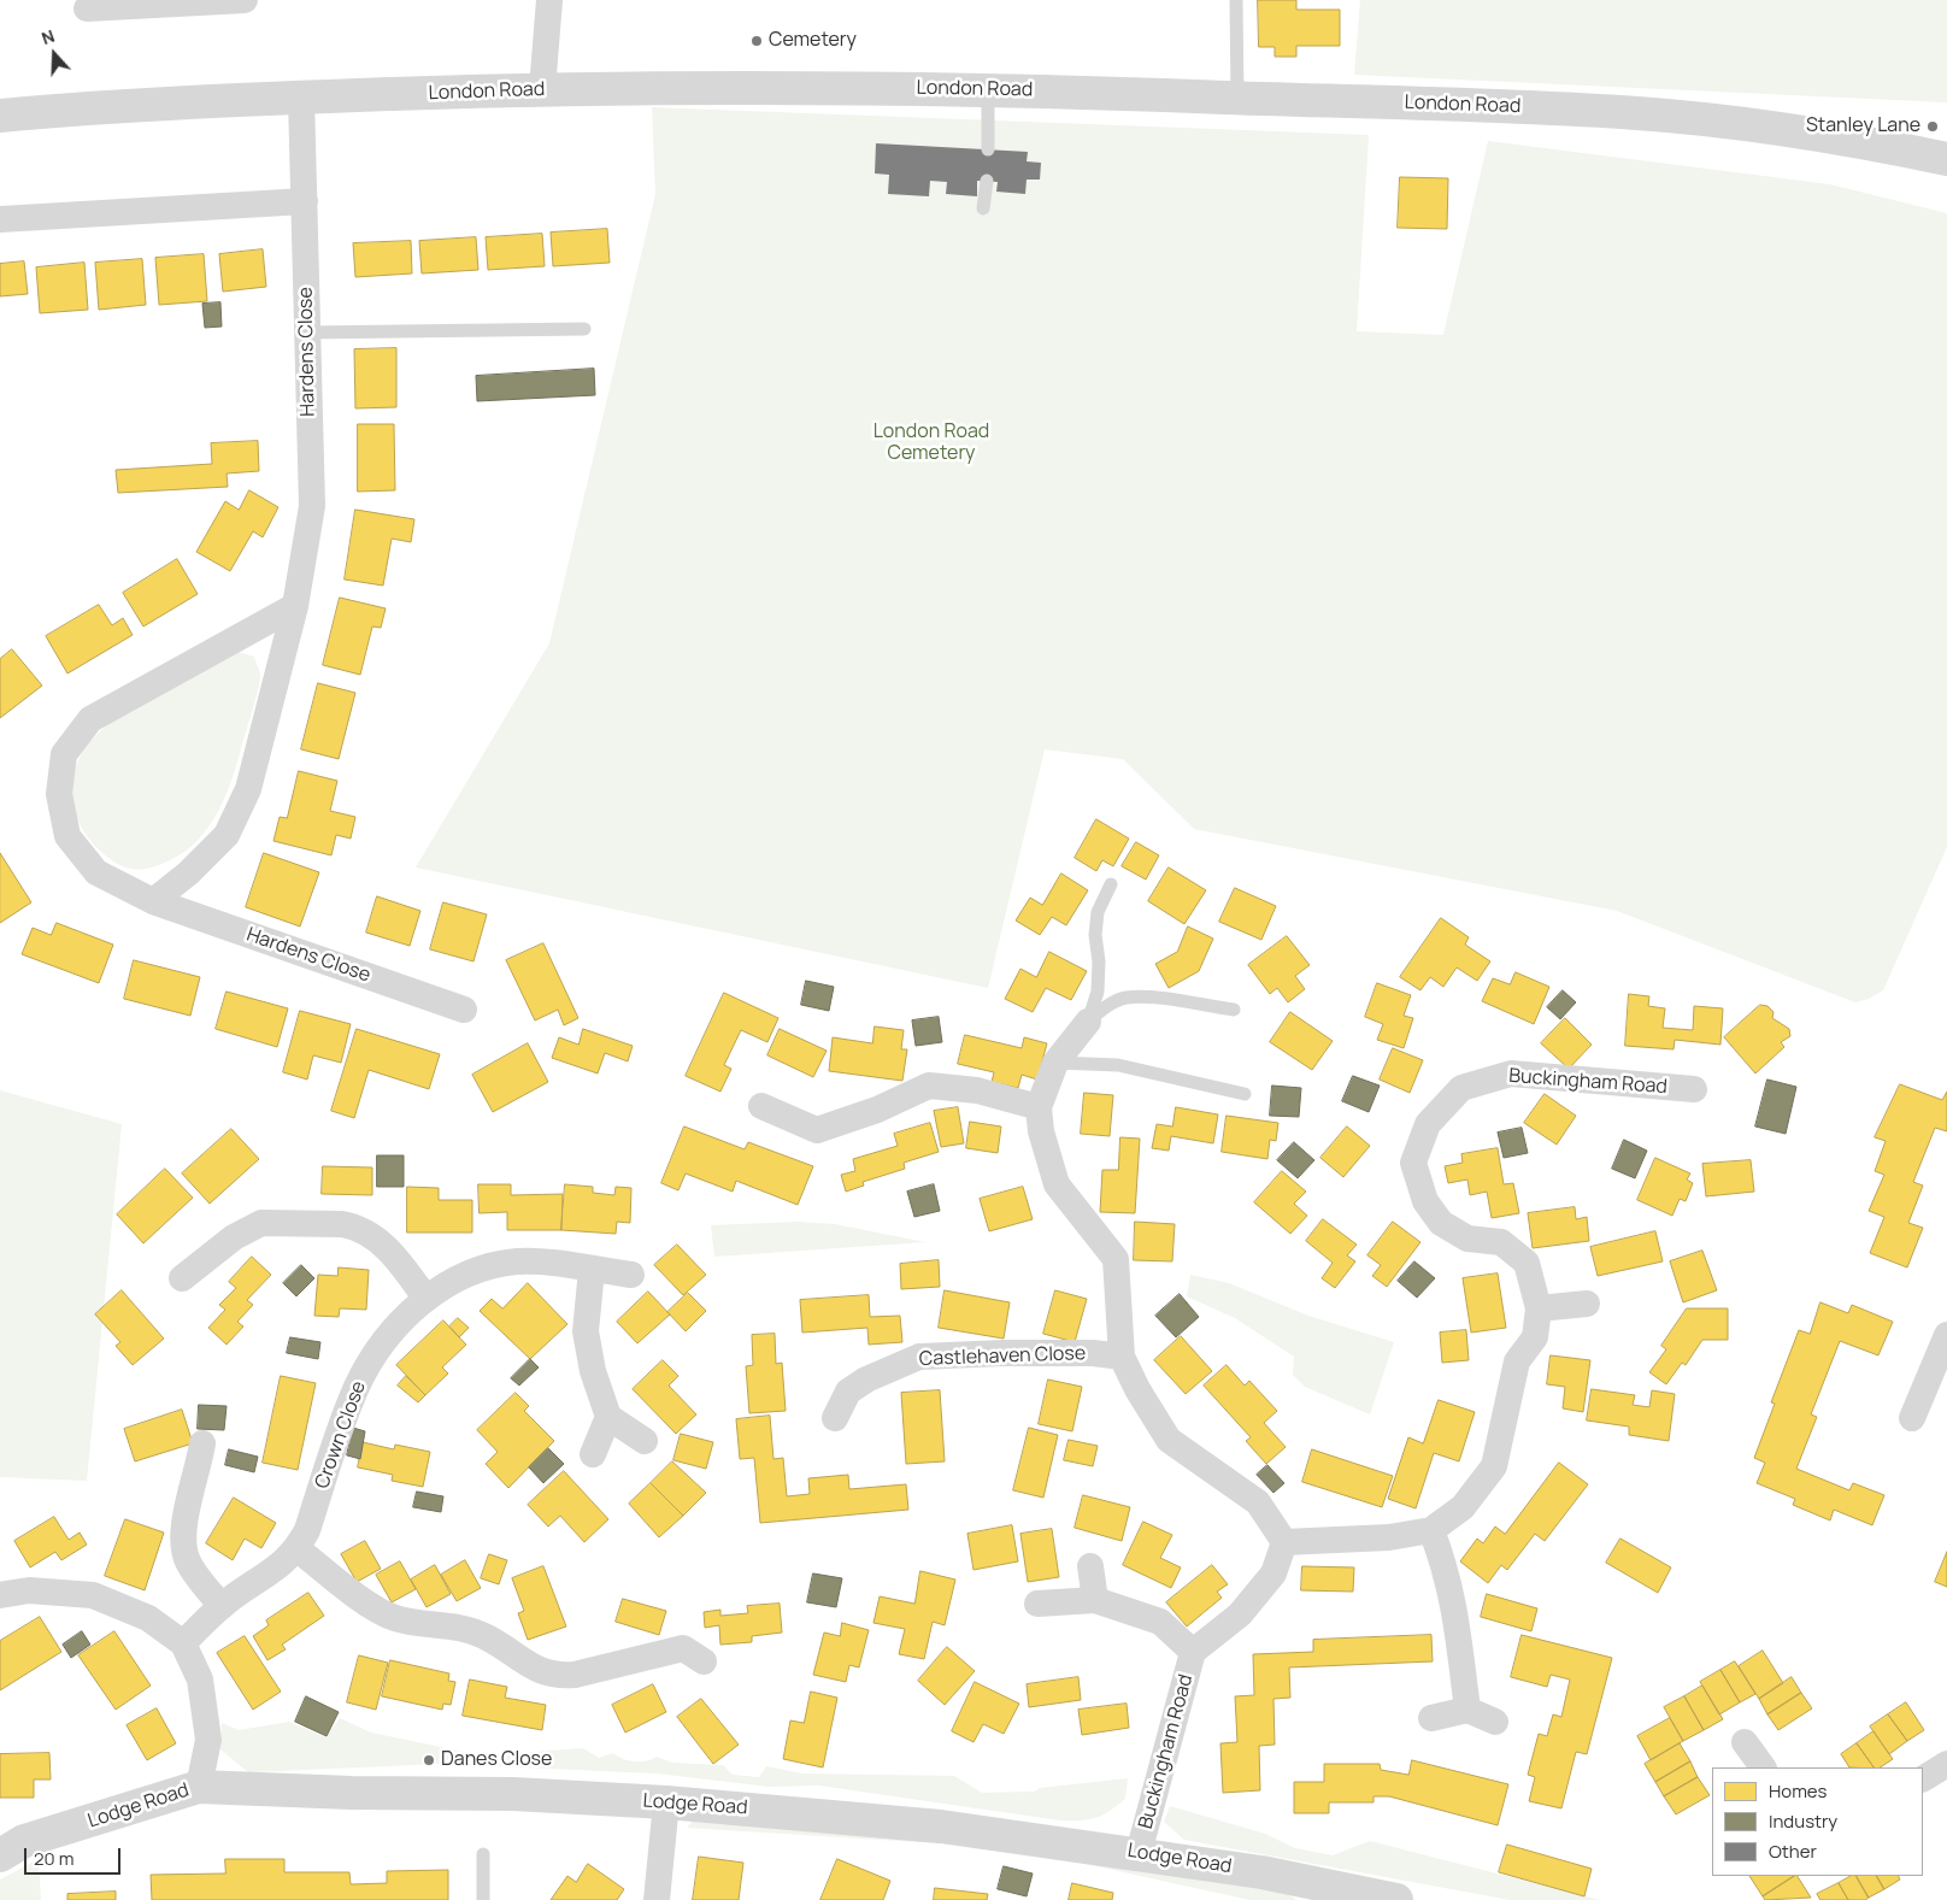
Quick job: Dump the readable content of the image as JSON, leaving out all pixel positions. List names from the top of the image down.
{
  "streets": {
    "street": [
      "London Road",
      "Hardens Close",
      "Buckingham Road",
      "Castlehaven Close",
      "Crown Close",
      "Lodge Road"
    ]
  },
  "crossings": [
    ["London Road", "Hardens Close"],
    ["Buckingham Road", "Lodge Road"]
  ],
  "parks": ["London Road Cemetery"],
  "places": ["Cemetery", "Stanley Lane", "Danes Close"],
  "legend": ["Homes", "Industry", "Other"],
  "scale_bar": "20 m",
  "north": "top"
}
